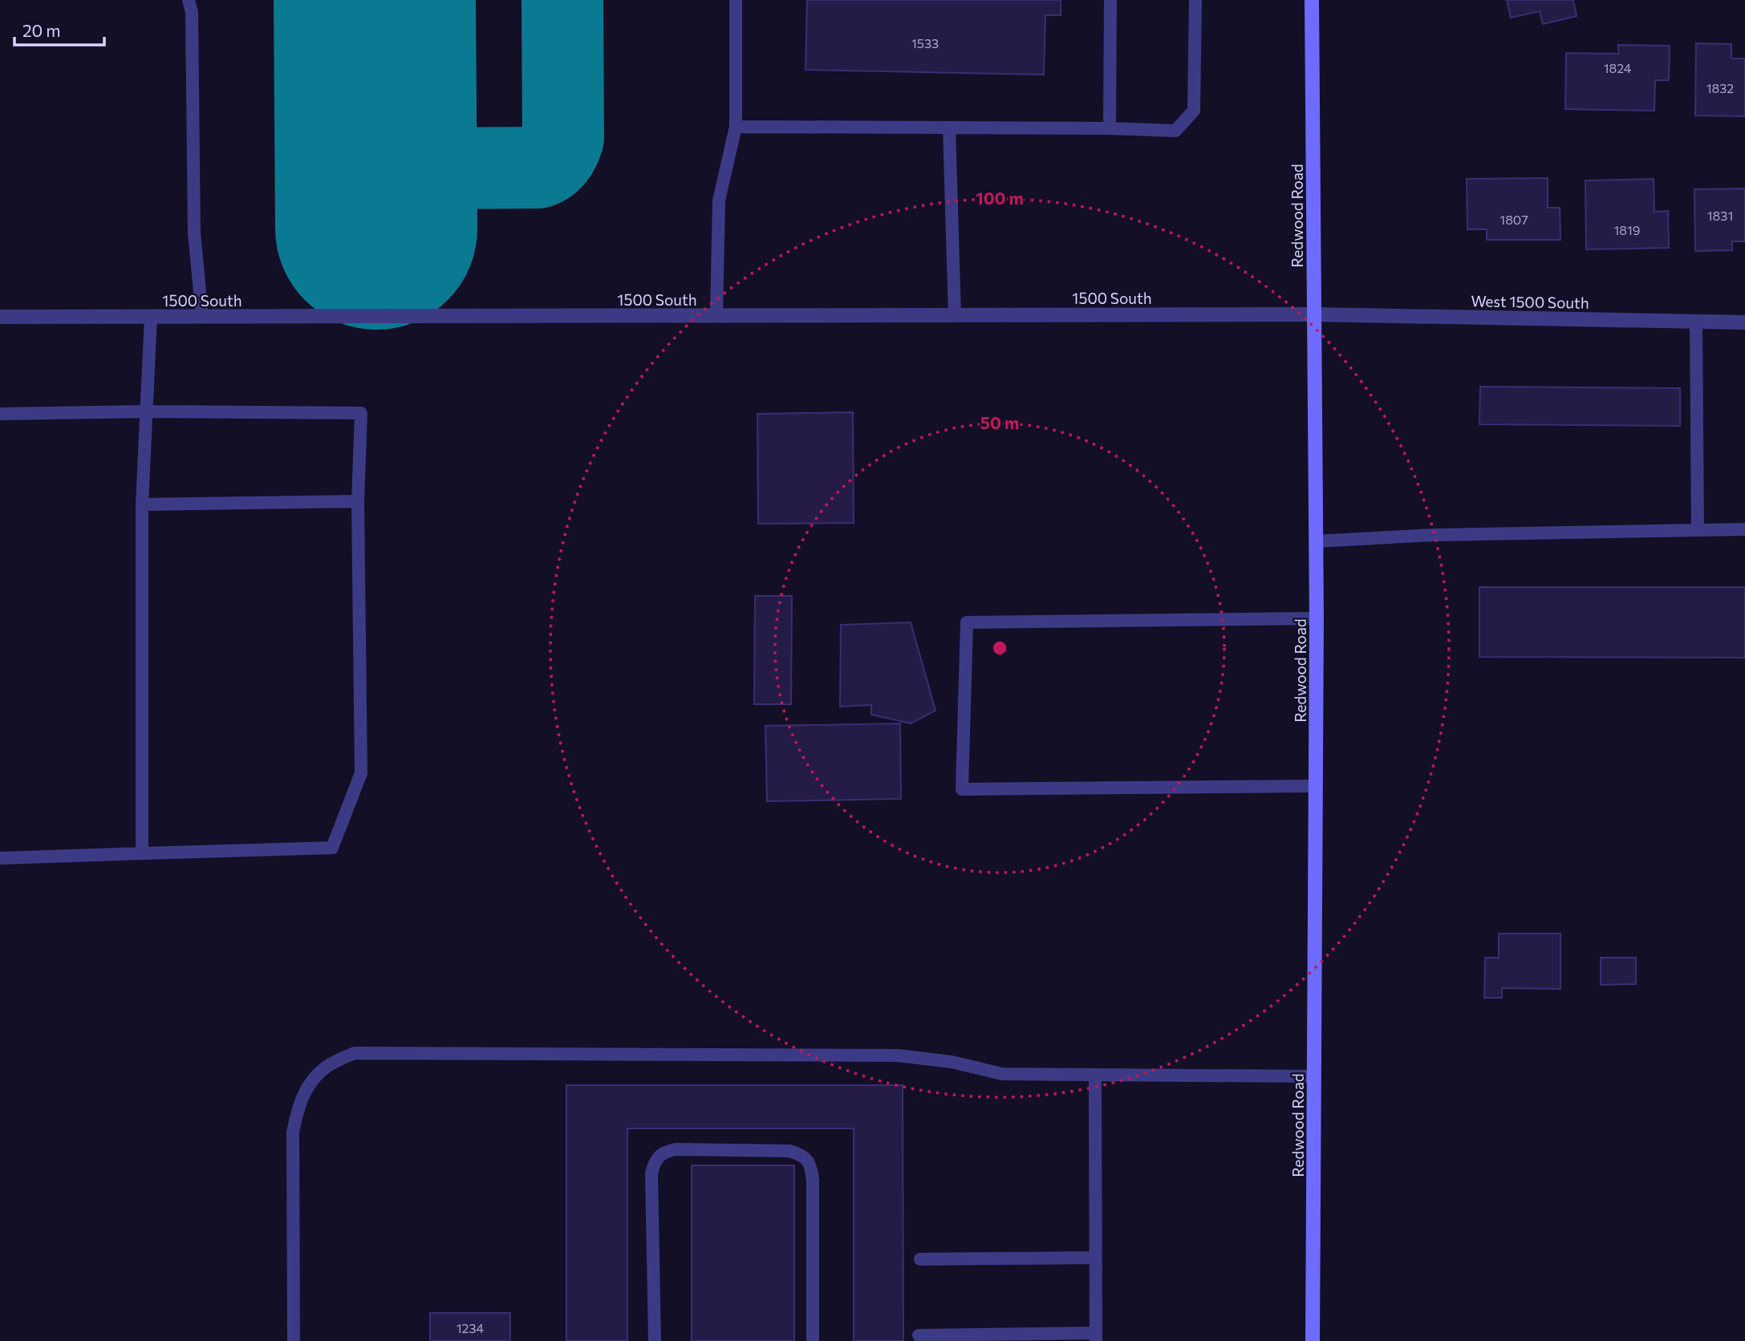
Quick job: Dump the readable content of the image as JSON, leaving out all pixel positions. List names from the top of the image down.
{
  "streets": {
    "main road": ["Redwood Road"],
    "street": ["1500 South", "West 1500 South"]
  },
  "crossings": [
    ["Redwood Road", "1500 South"],
    ["Redwood Road", "West 1500 South"],
    ["1500 South", "West 1500 South"]
  ],
  "house_numbers": [
    "1533",
    "1824",
    "1832",
    "1831",
    "1807",
    "1819",
    "1234"
  ],
  "scale_bar": "20 m",
  "rings": ["100 m", "50 m"]
}
